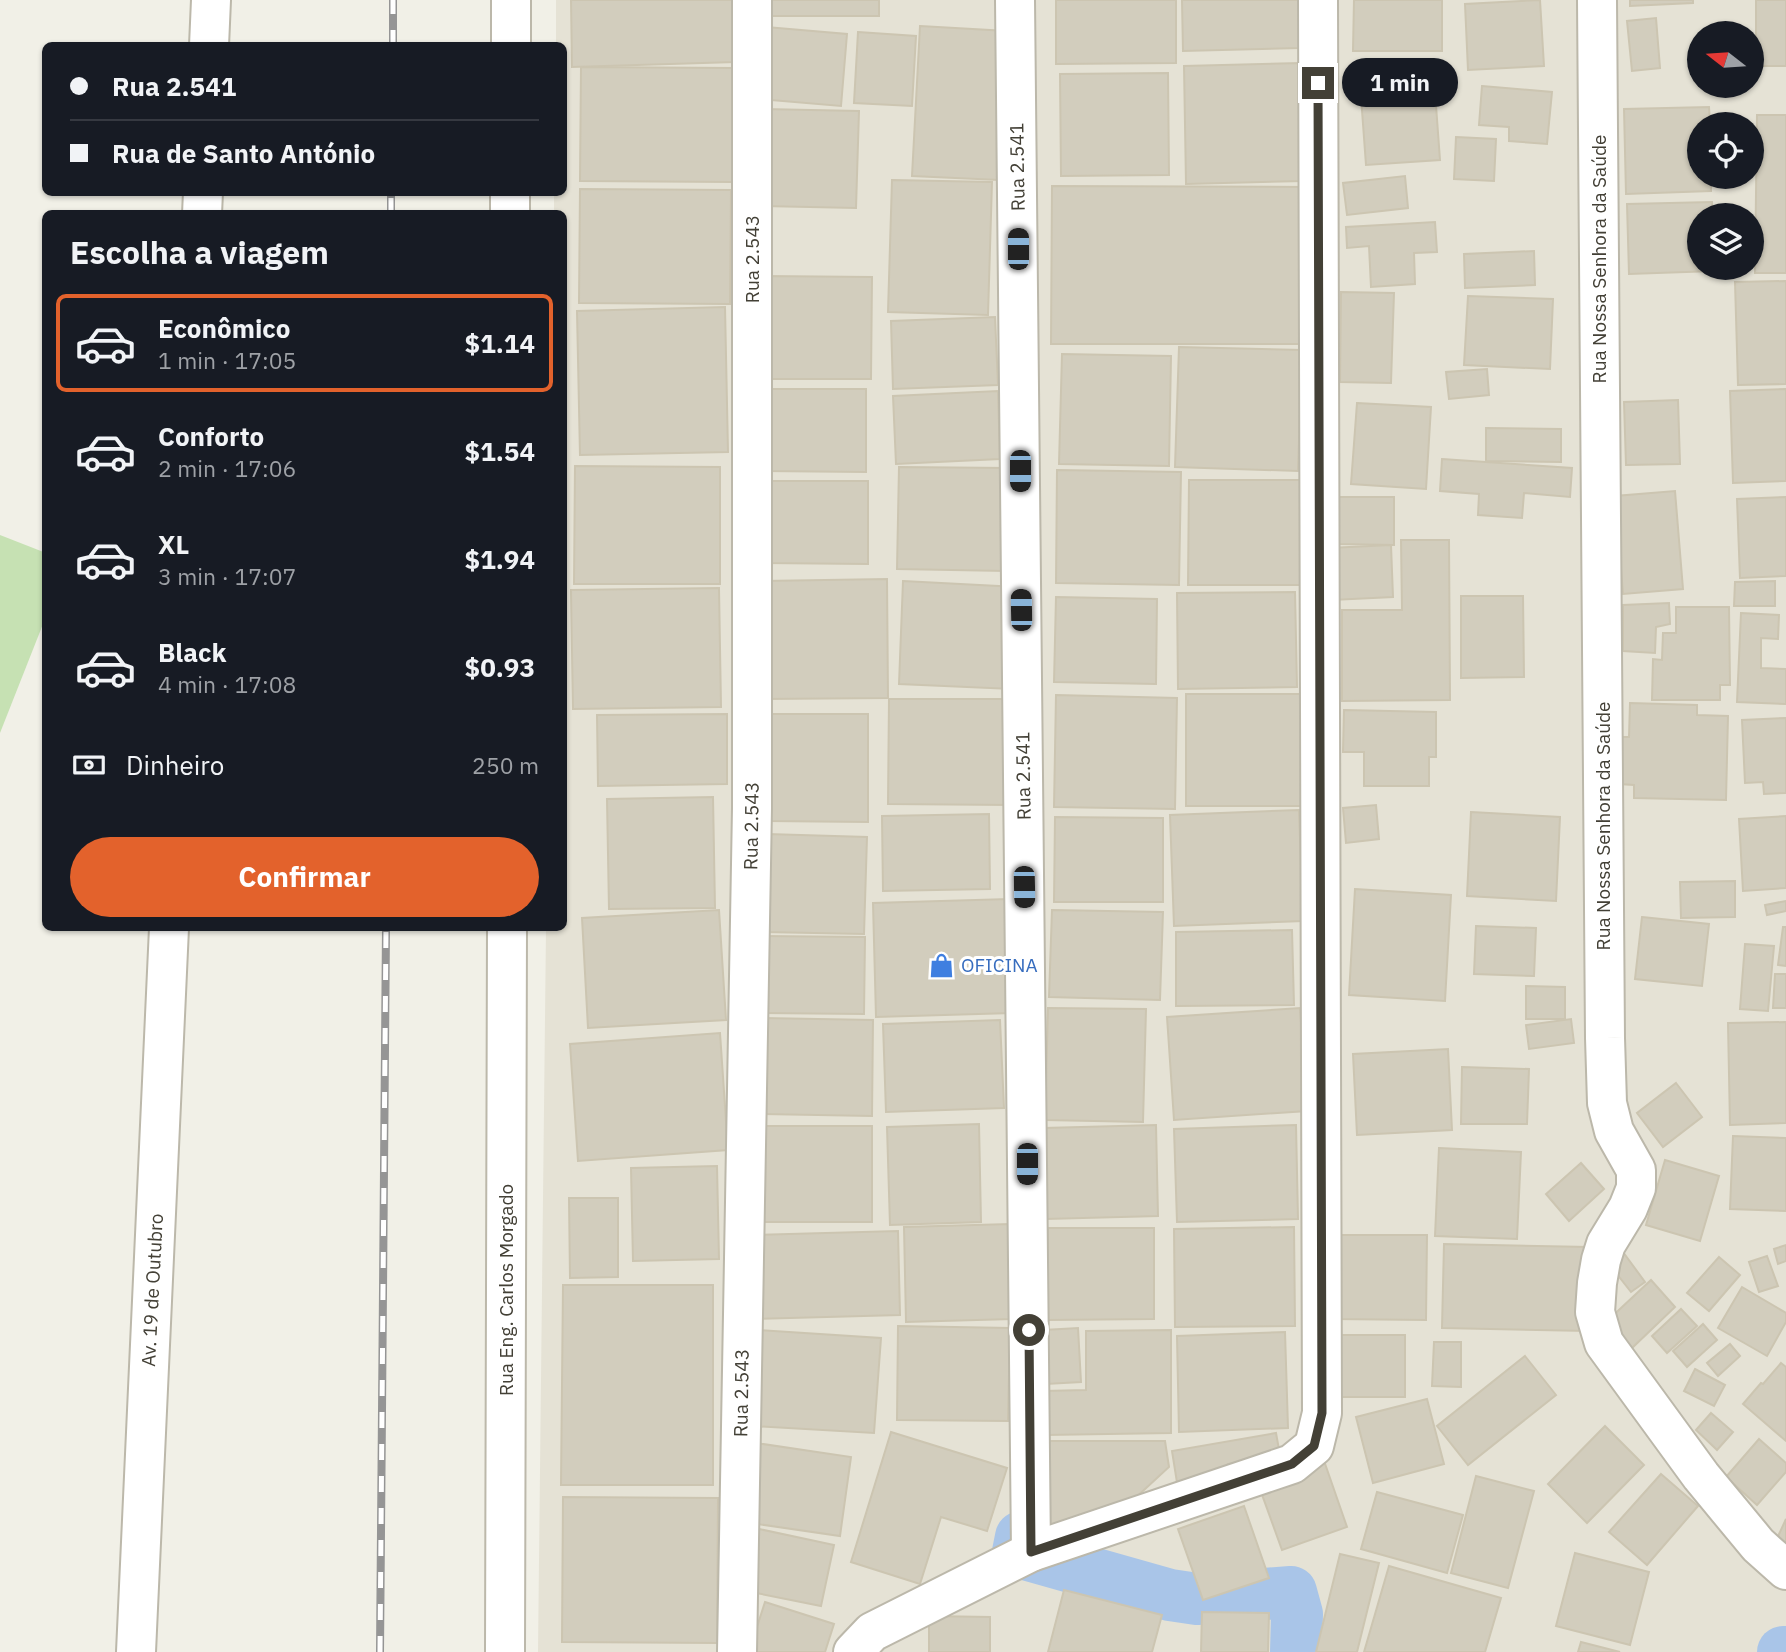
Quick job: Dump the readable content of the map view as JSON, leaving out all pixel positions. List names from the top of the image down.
{
  "streets": {
    "street": [
      "Rua 2.541",
      "Rua 2.543",
      "Rua Nossa Senhora da Saúde",
      "Av. 19 de Outubro",
      "Rua Eng. Carlos Morgado"
    ]
  },
  "places": {
    "shop": ["OFICINA"]
  },
  "north": "left",
  "page": {
    "banner": ["Rua 2.541", "Rua de Santo António"],
    "bubble": "1 min",
    "heading": "Escolha a viagem",
    "list": [
      {
        "name": "Econômico",
        "note": "1 min · 17:05",
        "value": "$1.14"
      },
      {
        "name": "Conforto",
        "note": "2 min · 17:06",
        "value": "$1.54"
      },
      {
        "name": "XL",
        "note": "3 min · 17:07",
        "value": "$1.94"
      },
      {
        "name": "Black",
        "note": "4 min · 17:08",
        "value": "$0.93"
      }
    ],
    "pay": ["Dinheiro", "250 m"],
    "buttons": "Confirmar"
  }
}
